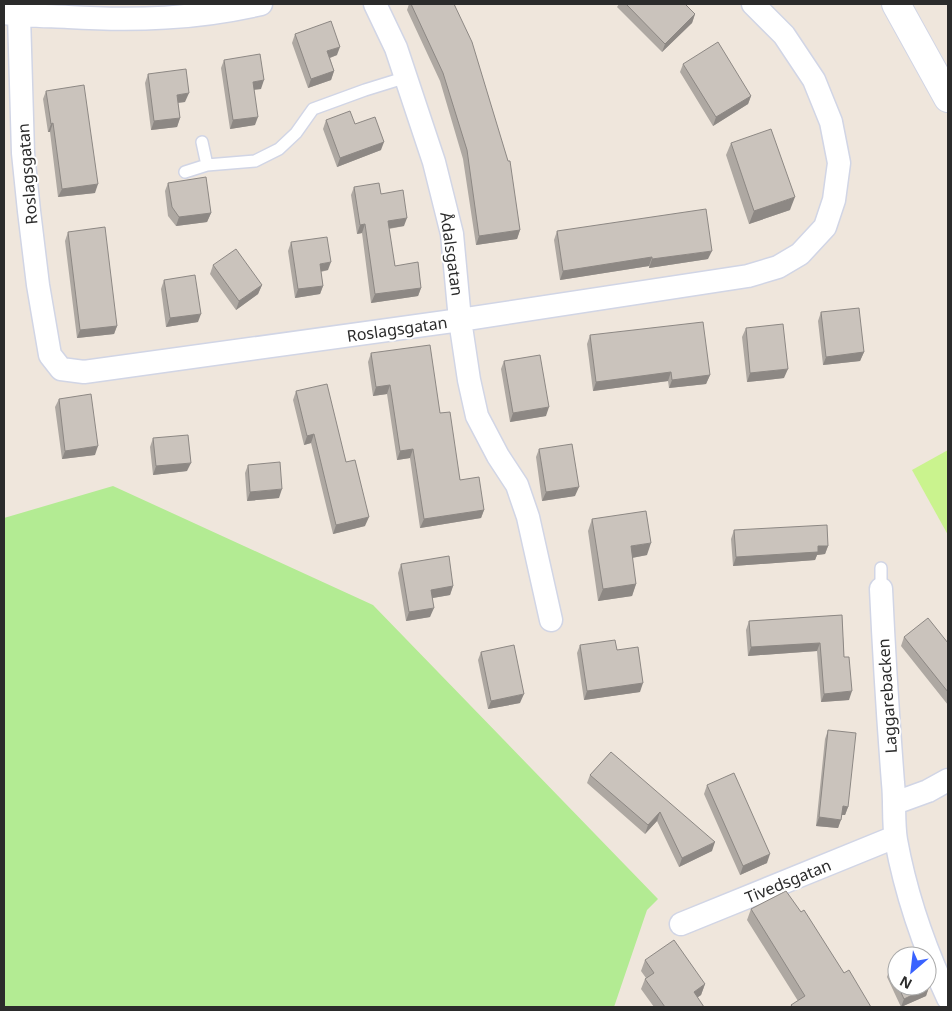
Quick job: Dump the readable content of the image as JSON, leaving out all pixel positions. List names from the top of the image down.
{
  "streets": {
    "street": [
      "Roslagsgatan",
      "Ådalsgatan",
      "Laggarebacken",
      "Tivedsgatan"
    ]
  },
  "crossings": [
    ["Roslagsgatan", "Ådalsgatan"],
    ["Laggarebacken", "Tivedsgatan"]
  ],
  "north": "bottom left"
}
